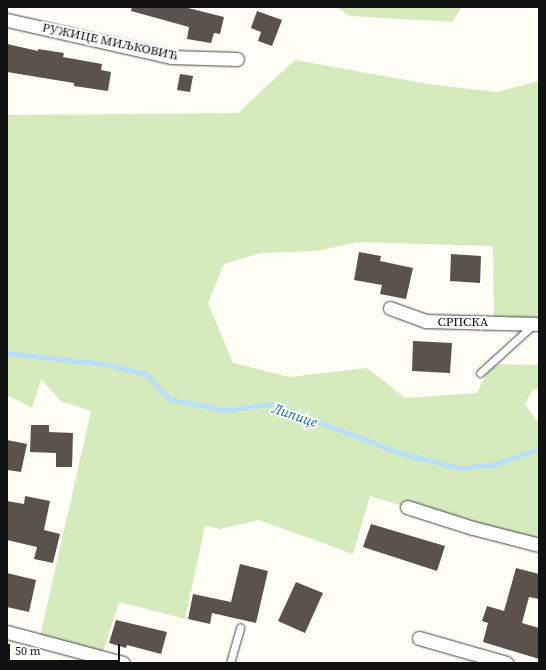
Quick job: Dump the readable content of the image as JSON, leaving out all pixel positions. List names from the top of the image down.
{
  "streets": {
    "street": ["РУЖИЦЕ МИЉКОВИЋ", "СРПСКА"]
  },
  "water": ["Липице"],
  "scale_bar": "50 m"
}
